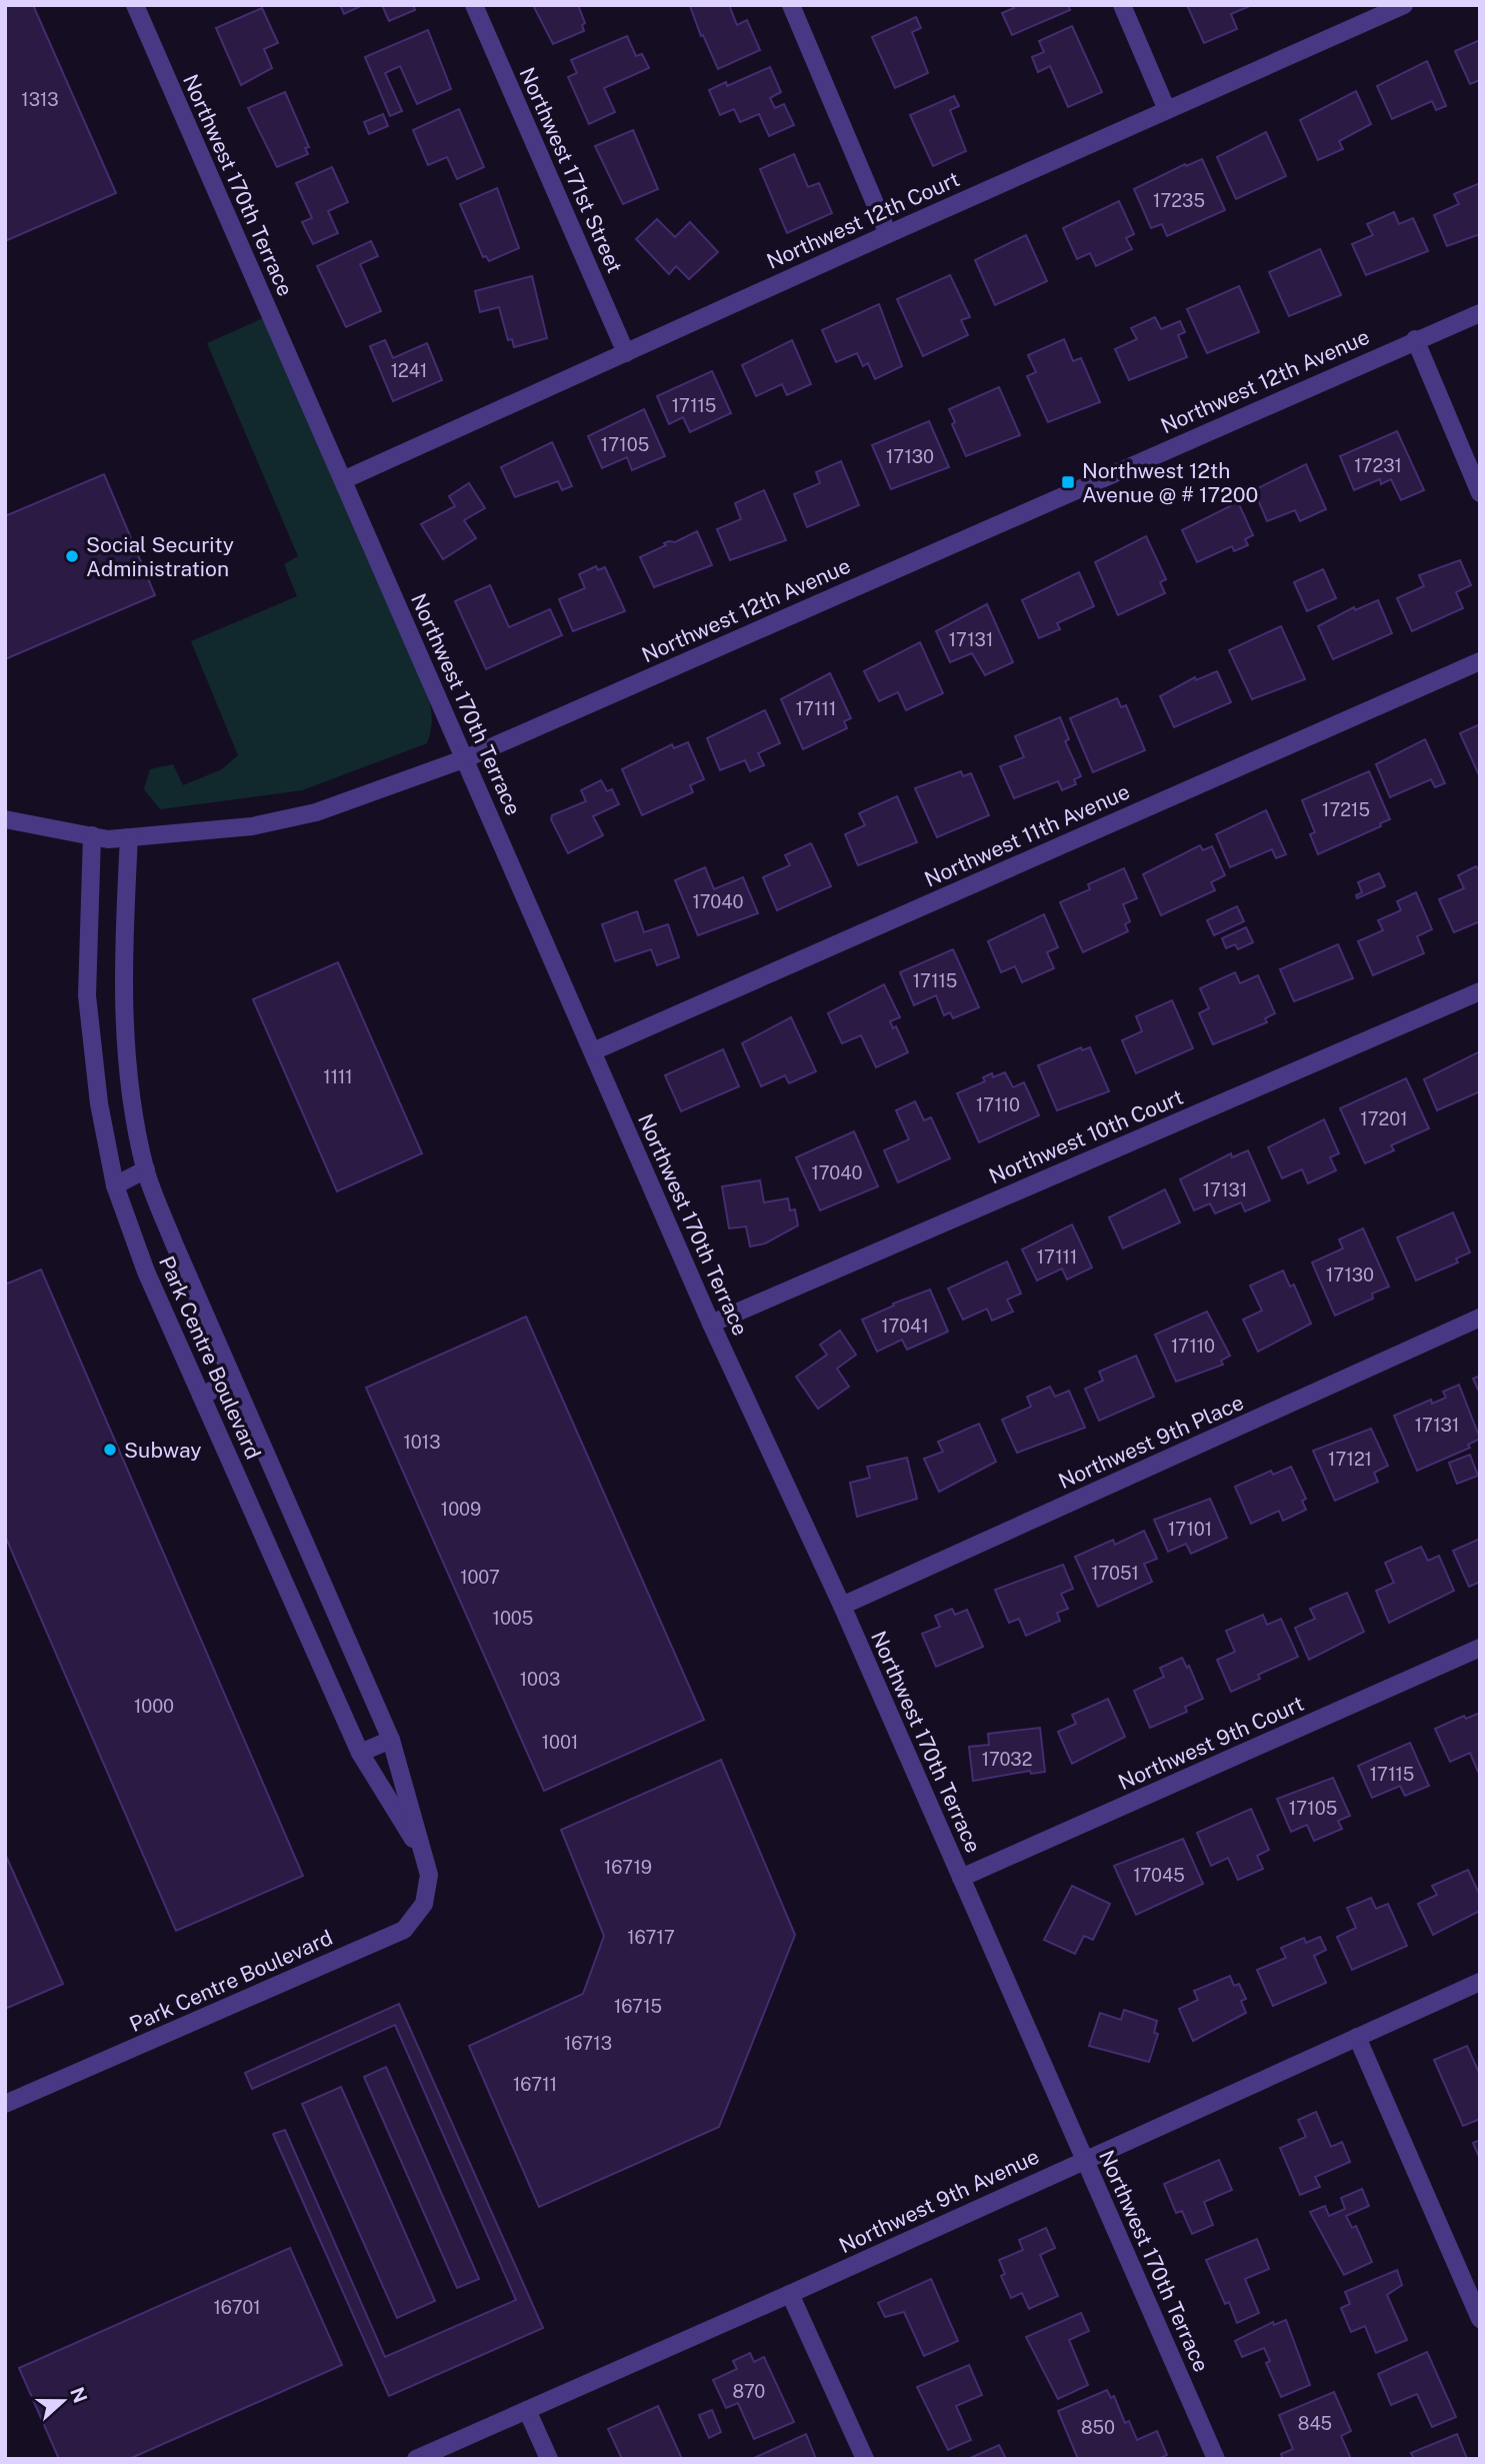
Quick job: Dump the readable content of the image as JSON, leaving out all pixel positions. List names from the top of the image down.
{
  "streets": {
    "street": [
      "Northwest 171st Street",
      "Northwest 170th Terrace",
      "Northwest 12th Court",
      "Northwest 12th Avenue",
      "Northwest 11th Avenue",
      "Northwest 10th Court",
      "Park Centre Boulevard",
      "Northwest 9th Place",
      "Northwest 9th Court",
      "Northwest 9th Avenue"
    ]
  },
  "crossings": [
    ["Northwest 171st Street", "Northwest 12th Court"],
    ["Northwest 170th Terrace", "Northwest 12th Court"],
    ["Northwest 170th Terrace", "Northwest 12th Avenue"],
    ["Northwest 170th Terrace", "Northwest 11th Avenue"],
    ["Northwest 170th Terrace", "Northwest 10th Court"],
    ["Northwest 170th Terrace", "Northwest 9th Place"],
    ["Northwest 170th Terrace", "Northwest 9th Court"],
    ["Northwest 170th Terrace", "Northwest 9th Avenue"],
    ["Northwest 12th Avenue", "Park Centre Boulevard"]
  ],
  "places": {
    "transit": ["Northwest 12th Avenue @ # 17200"],
    "other": ["Social Security Administration", "Subway"]
  },
  "house_numbers": [
    "1313",
    "17235",
    "1241",
    "17115",
    "17105",
    "17130",
    "17231",
    "17131",
    "17111",
    "17215",
    "17040",
    "17115",
    "1111",
    "17110",
    "17201",
    "17040",
    "17131",
    "17111",
    "17130",
    "17041",
    "17110",
    "17131",
    "1013",
    "17121",
    "1009",
    "17101",
    "17051",
    "1007",
    "1005",
    "1003",
    "1000",
    "1001",
    "17032",
    "17115",
    "17105",
    "16719",
    "17045",
    "16717",
    "16715",
    "16713",
    "16711",
    "16701",
    "870",
    "845",
    "850"
  ],
  "north": "right"
}
